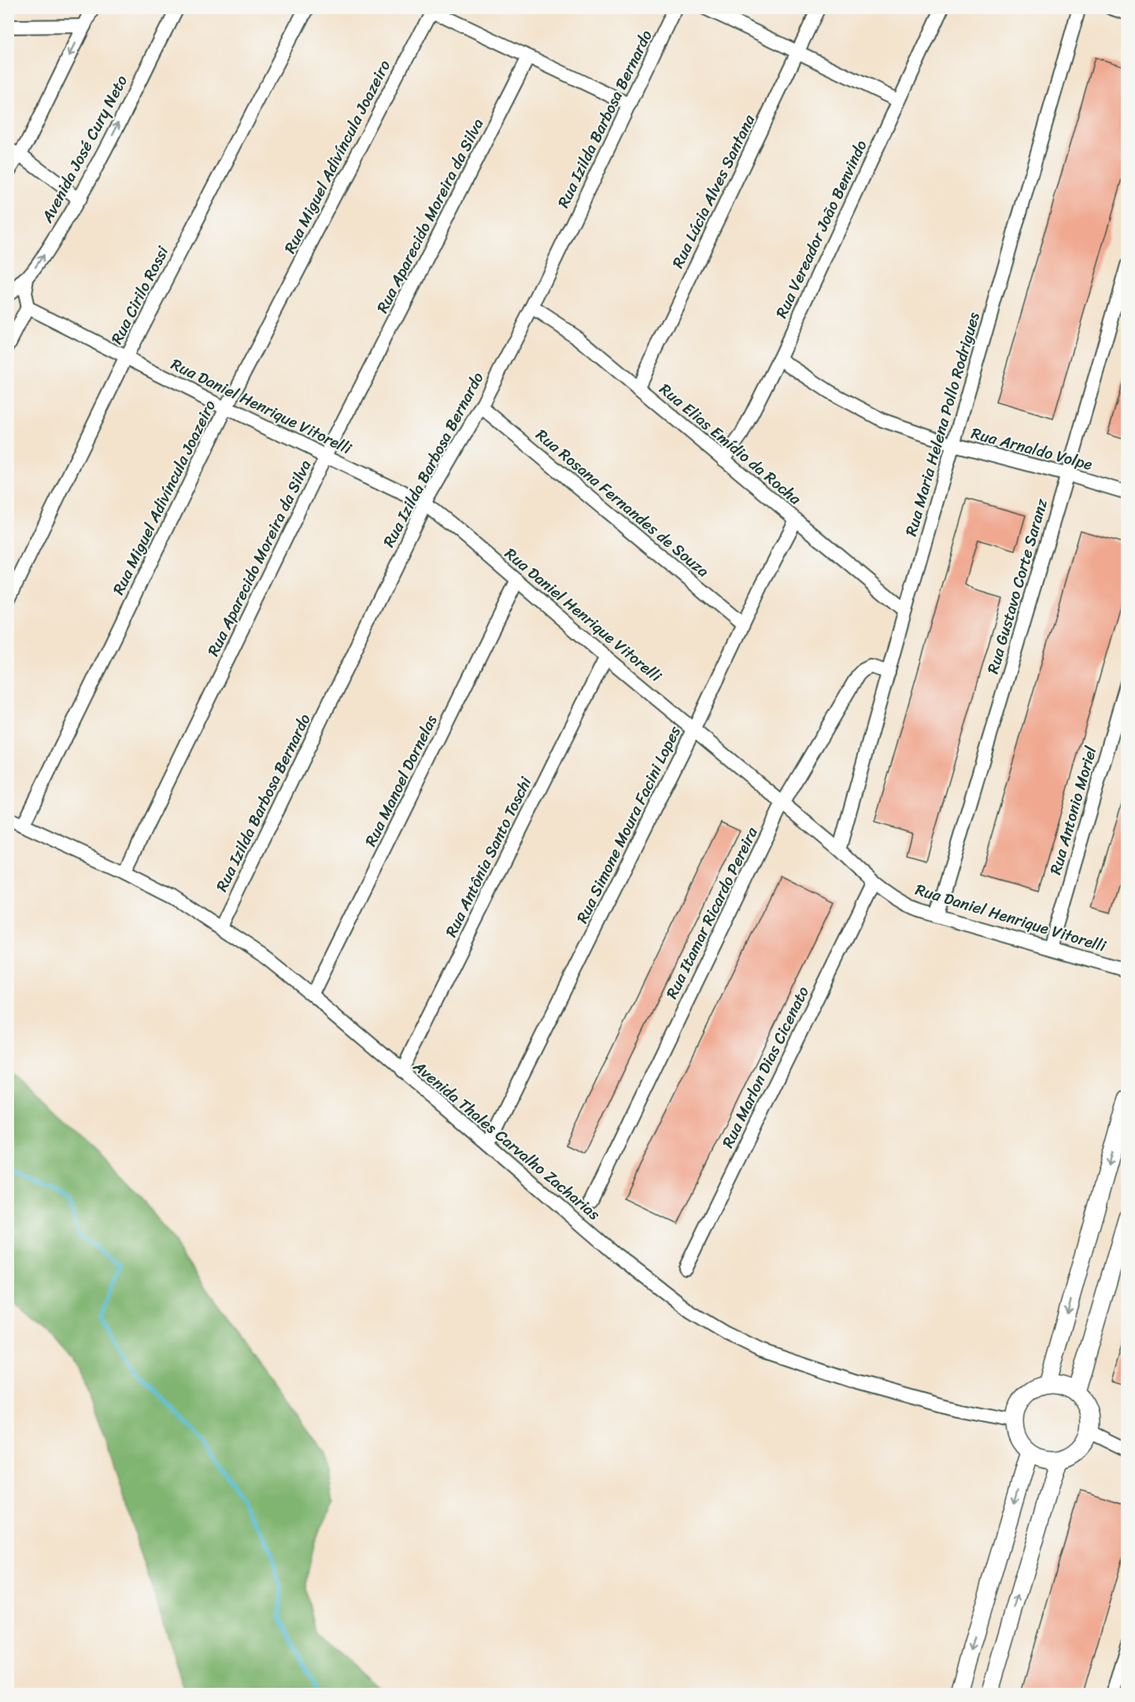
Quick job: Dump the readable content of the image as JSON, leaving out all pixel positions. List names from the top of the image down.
{
  "streets": {
    "street": [
      "Rua Izilda Barbosa Bernardo",
      "Avenida José Cury Neto",
      "Rua Miguel Adivíncula Joazeiro",
      "Rua Lúcia Alves Santana",
      "Rua Aparecido Moreira da Silva",
      "Rua Vereador João Benvindo",
      "Rua Cirilo Rossi",
      "Rua Daniel Henrique Vitorelli",
      "Rua Maria Helena Pollo Rodrigues",
      "Rua Elias Emídio da Rocha",
      "Rua Arnaldo Volpe",
      "Rua Rosana Fernandes de Souza",
      "Rua Gustavo Corte Saranz",
      "Rua Manoel Dornelas",
      "Rua Antonio Moriel",
      "Rua Simone Moura Facini Lopes",
      "Rua Antônia Santo Toschi",
      "Rua Itamar Ricardo Pereira",
      "Rua Marlon Dias Cicenato",
      "Avenida Thales Carvalho Zacharias"
    ]
  },
  "crossings": [
    ["Rua Izilda Barbosa Bernardo", "Rua Daniel Henrique Vitorelli"],
    ["Rua Izilda Barbosa Bernardo", "Rua Elias Emídio da Rocha"],
    ["Rua Izilda Barbosa Bernardo", "Rua Rosana Fernandes de Souza"],
    ["Rua Izilda Barbosa Bernardo", "Avenida Thales Carvalho Zacharias"],
    ["Rua Miguel Adivíncula Joazeiro", "Rua Daniel Henrique Vitorelli"],
    ["Rua Miguel Adivíncula Joazeiro", "Avenida Thales Carvalho Zacharias"],
    ["Rua Lúcia Alves Santana", "Rua Elias Emídio da Rocha"],
    ["Rua Aparecido Moreira da Silva", "Rua Daniel Henrique Vitorelli"],
    ["Rua Aparecido Moreira da Silva", "Avenida Thales Carvalho Zacharias"],
    ["Rua Vereador João Benvindo", "Rua Elias Emídio da Rocha"],
    ["Rua Vereador João Benvindo", "Rua Arnaldo Volpe"],
    ["Rua Cirilo Rossi", "Rua Daniel Henrique Vitorelli"],
    ["Rua Daniel Henrique Vitorelli", "Rua Maria Helena Pollo Rodrigues"],
    ["Rua Daniel Henrique Vitorelli", "Rua Gustavo Corte Saranz"],
    ["Rua Daniel Henrique Vitorelli", "Rua Manoel Dornelas"],
    ["Rua Daniel Henrique Vitorelli", "Rua Antonio Moriel"],
    ["Rua Daniel Henrique Vitorelli", "Rua Simone Moura Facini Lopes"],
    ["Rua Daniel Henrique Vitorelli", "Rua Antônia Santo Toschi"],
    ["Rua Daniel Henrique Vitorelli", "Rua Itamar Ricardo Pereira"],
    ["Rua Daniel Henrique Vitorelli", "Rua Marlon Dias Cicenato"],
    ["Rua Maria Helena Pollo Rodrigues", "Rua Elias Emídio da Rocha"],
    ["Rua Maria Helena Pollo Rodrigues", "Rua Arnaldo Volpe"],
    ["Rua Maria Helena Pollo Rodrigues", "Rua Itamar Ricardo Pereira"],
    ["Rua Elias Emídio da Rocha", "Rua Simone Moura Facini Lopes"],
    ["Rua Arnaldo Volpe", "Rua Gustavo Corte Saranz"],
    ["Rua Rosana Fernandes de Souza", "Rua Simone Moura Facini Lopes"],
    ["Rua Manoel Dornelas", "Avenida Thales Carvalho Zacharias"],
    ["Rua Simone Moura Facini Lopes", "Avenida Thales Carvalho Zacharias"],
    ["Rua Antônia Santo Toschi", "Avenida Thales Carvalho Zacharias"]
  ]
}
